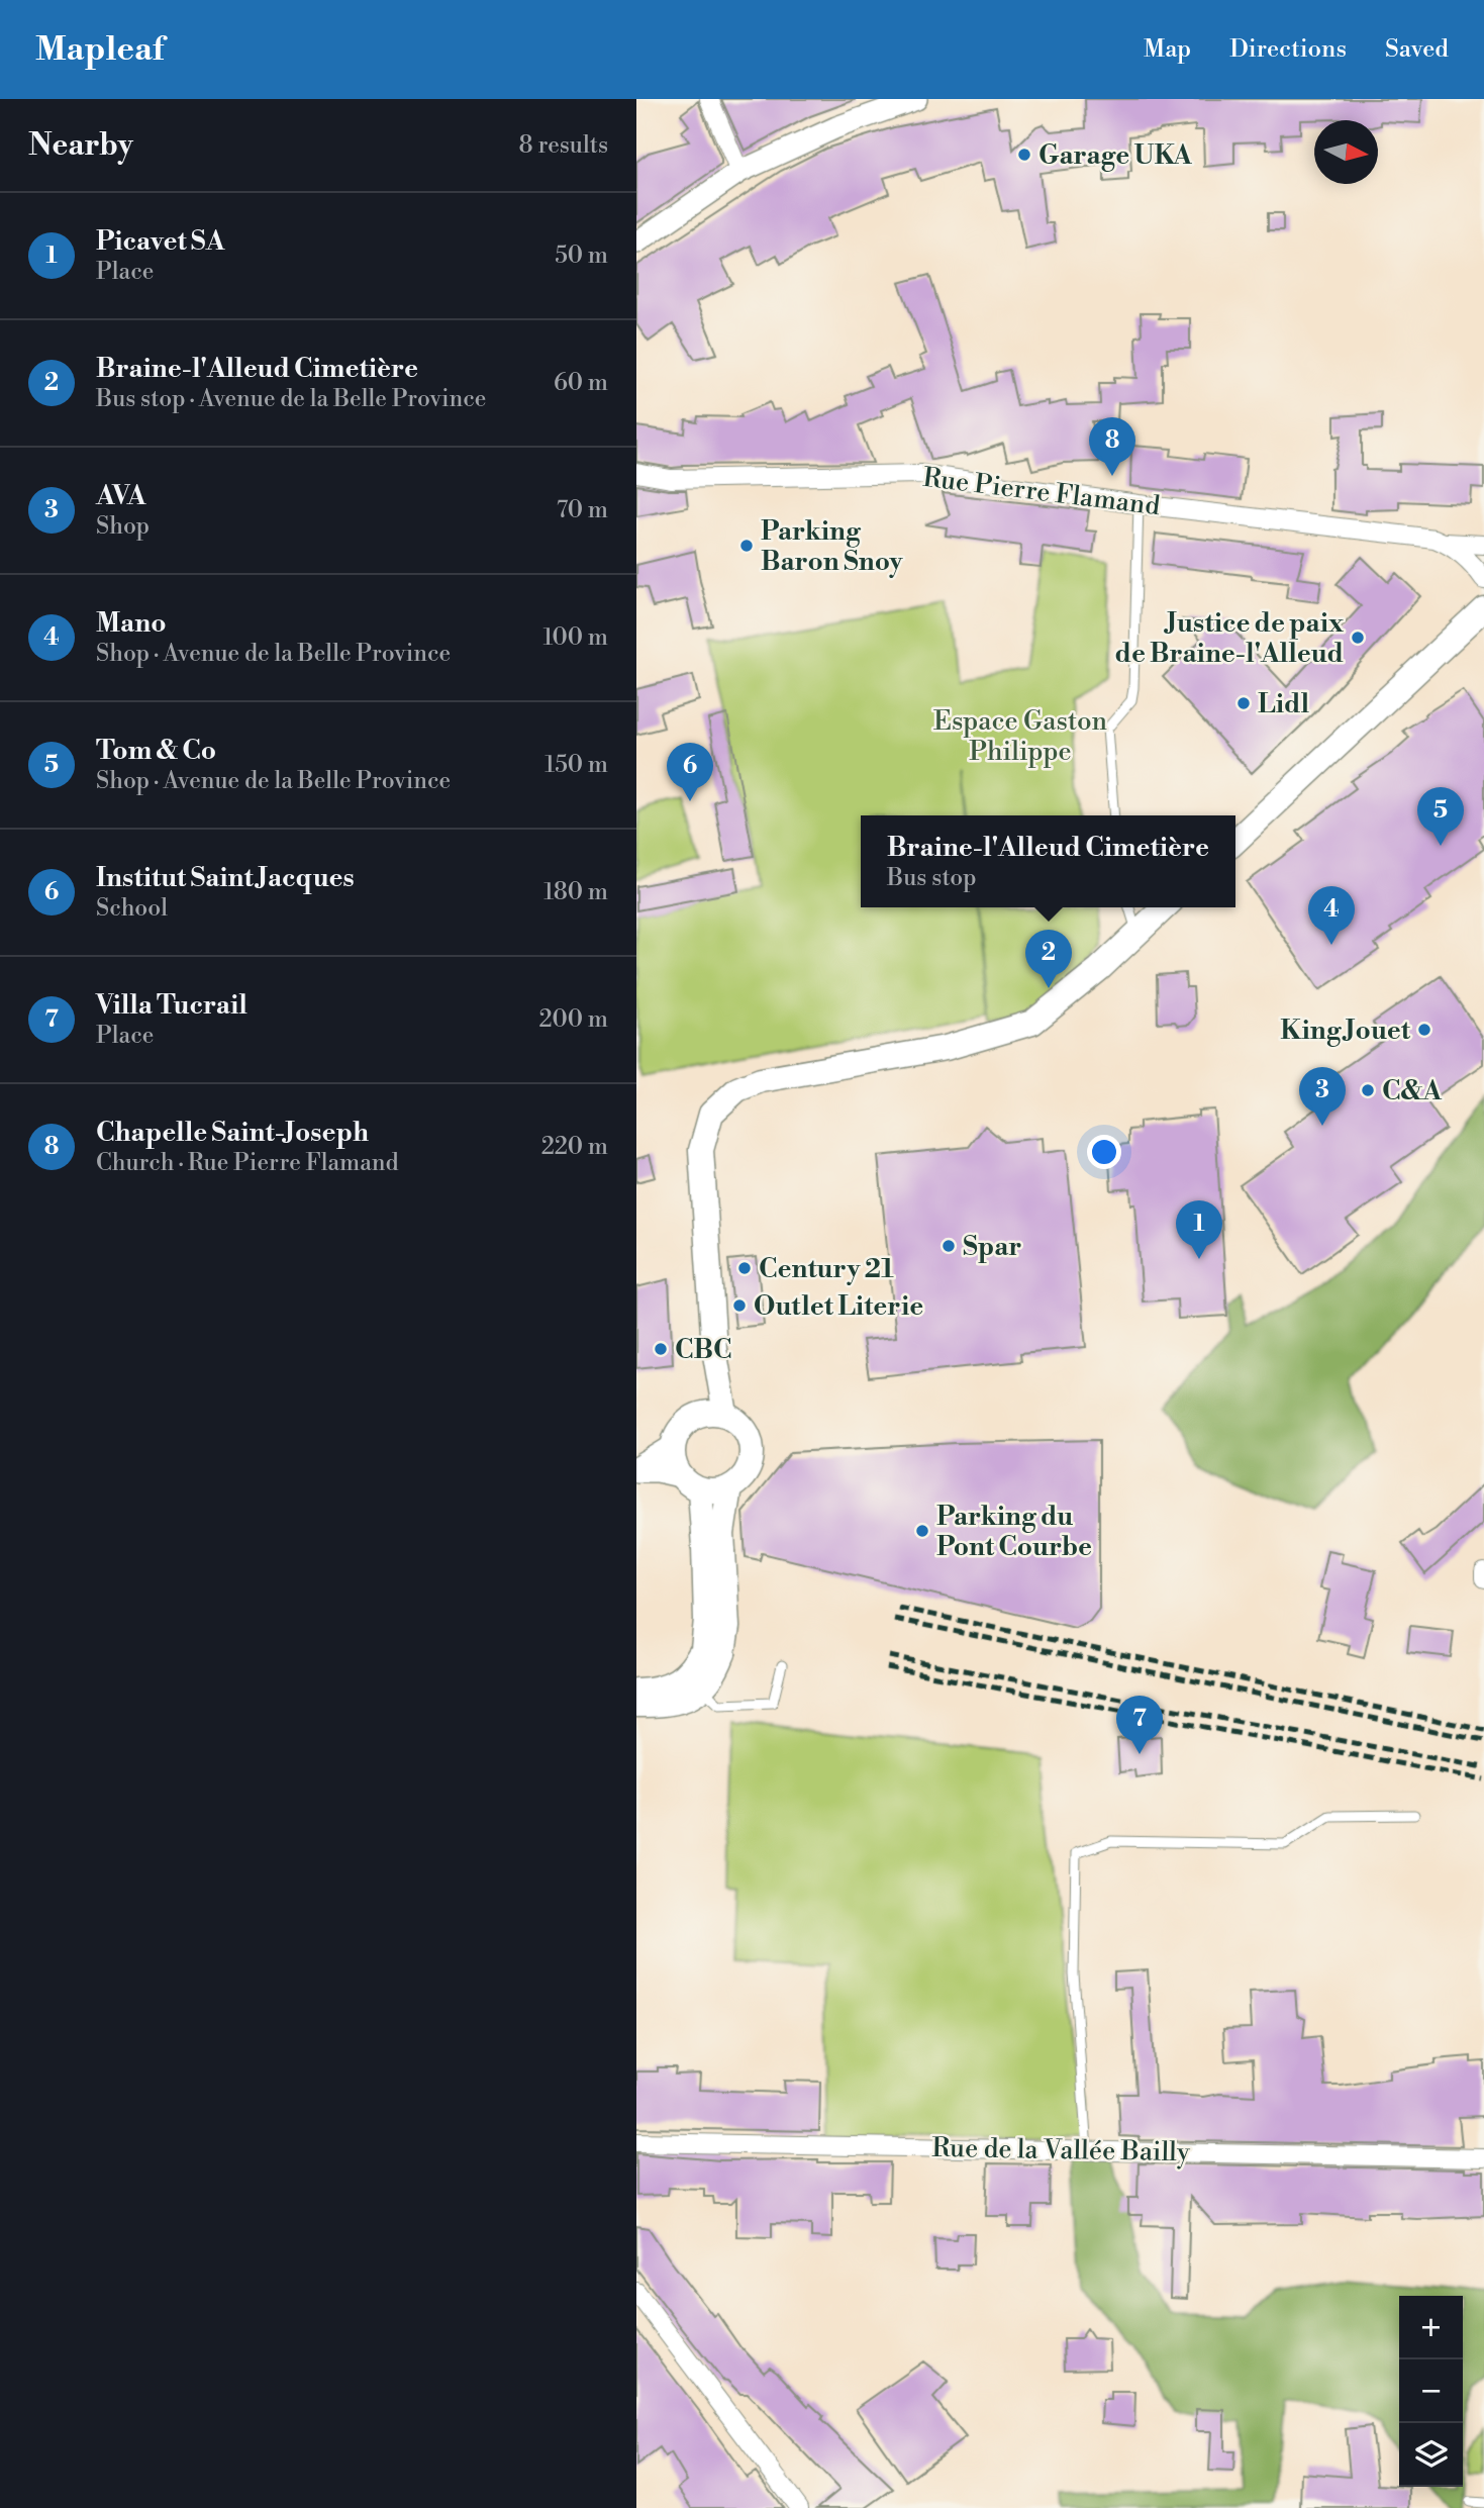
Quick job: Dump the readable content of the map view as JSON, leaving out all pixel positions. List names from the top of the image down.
{
  "streets": {
    "street": ["Rue Pierre Flamand", "Rue de la Vallée Bailly"]
  },
  "parks": ["Espace Gaston Philippe"],
  "places": [
    "Garage UKA",
    "Parking Baron Snoy",
    "Justice de paix de Braine-l'Alleud",
    "Lidl",
    "King Jouet",
    "C&A",
    "Spar",
    "Century 21",
    "Outlet Literie",
    "CBC",
    "Parking du Pont Courbe"
  ],
  "north": "right",
  "page": {
    "header": "Mapleaf",
    "nav": ["Map", "Directions", "Saved"],
    "heading": ["Nearby", "8 results"],
    "list": [
      {
        "mark": "1",
        "name": "Picavet SA",
        "note": "Place",
        "value": "50 m"
      },
      {
        "mark": "2",
        "name": "Braine-l'Alleud Cimetière",
        "note": "Bus stop · Avenue de la Belle Province",
        "value": "60 m"
      },
      {
        "mark": "3",
        "name": "AVA",
        "note": "Shop",
        "value": "70 m"
      },
      {
        "mark": "4",
        "name": "Mano",
        "note": "Shop · Avenue de la Belle Province",
        "value": "100 m"
      },
      {
        "mark": "5",
        "name": "Tom & Co",
        "note": "Shop · Avenue de la Belle Province",
        "value": "150 m"
      },
      {
        "mark": "6",
        "name": "Institut Saint Jacques",
        "note": "School",
        "value": "180 m"
      },
      {
        "mark": "7",
        "name": "Villa Tucrail",
        "note": "Place",
        "value": "200 m"
      },
      {
        "mark": "8",
        "name": "Chapelle Saint-Joseph",
        "note": "Church · Rue Pierre Flamand",
        "value": "220 m"
      }
    ],
    "pins": [
      "8",
      "6",
      "5",
      "4",
      "2",
      "3",
      "1",
      "7"
    ],
    "popup": ["Braine-l'Alleud Cimetière", "Bus stop"],
    "map_buttons": ["+", "−"]
  }
}
